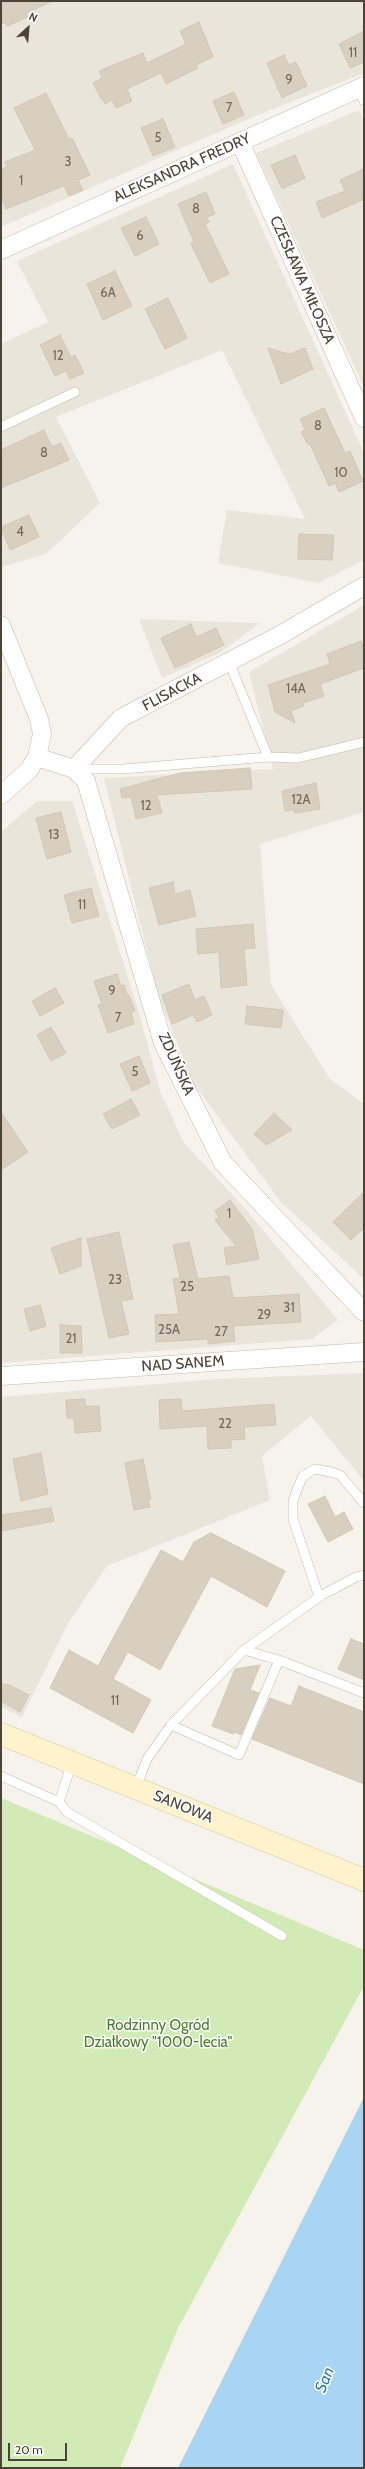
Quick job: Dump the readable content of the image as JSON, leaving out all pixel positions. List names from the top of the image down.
{
  "streets": {
    "main road": ["SANOWA"],
    "street": [
      "ALEKSANDRA FREDRY",
      "CZESŁAWA MIŁOSZA",
      "FLISACKA",
      "ZDUŃSKA",
      "NAD SANEM"
    ]
  },
  "crossings": [
    ["ALEKSANDRA FREDRY", "CZESŁAWA MIŁOSZA"],
    ["FLISACKA", "ZDUŃSKA"]
  ],
  "water": ["San"],
  "parks": ["Rodzinny Ogród Działkowy \"1000-lecia\""],
  "house_numbers": [
    "11",
    "9",
    "7",
    "5",
    "3",
    "1",
    "8",
    "6",
    "6A",
    "12",
    "8",
    "8",
    "10",
    "4",
    "14A",
    "12A",
    "12",
    "13",
    "11",
    "9",
    "7",
    "5",
    "1",
    "23",
    "25",
    "31",
    "29",
    "25A",
    "27",
    "21",
    "22",
    "11"
  ],
  "scale_bar": "20 m",
  "north": "top right"
}
